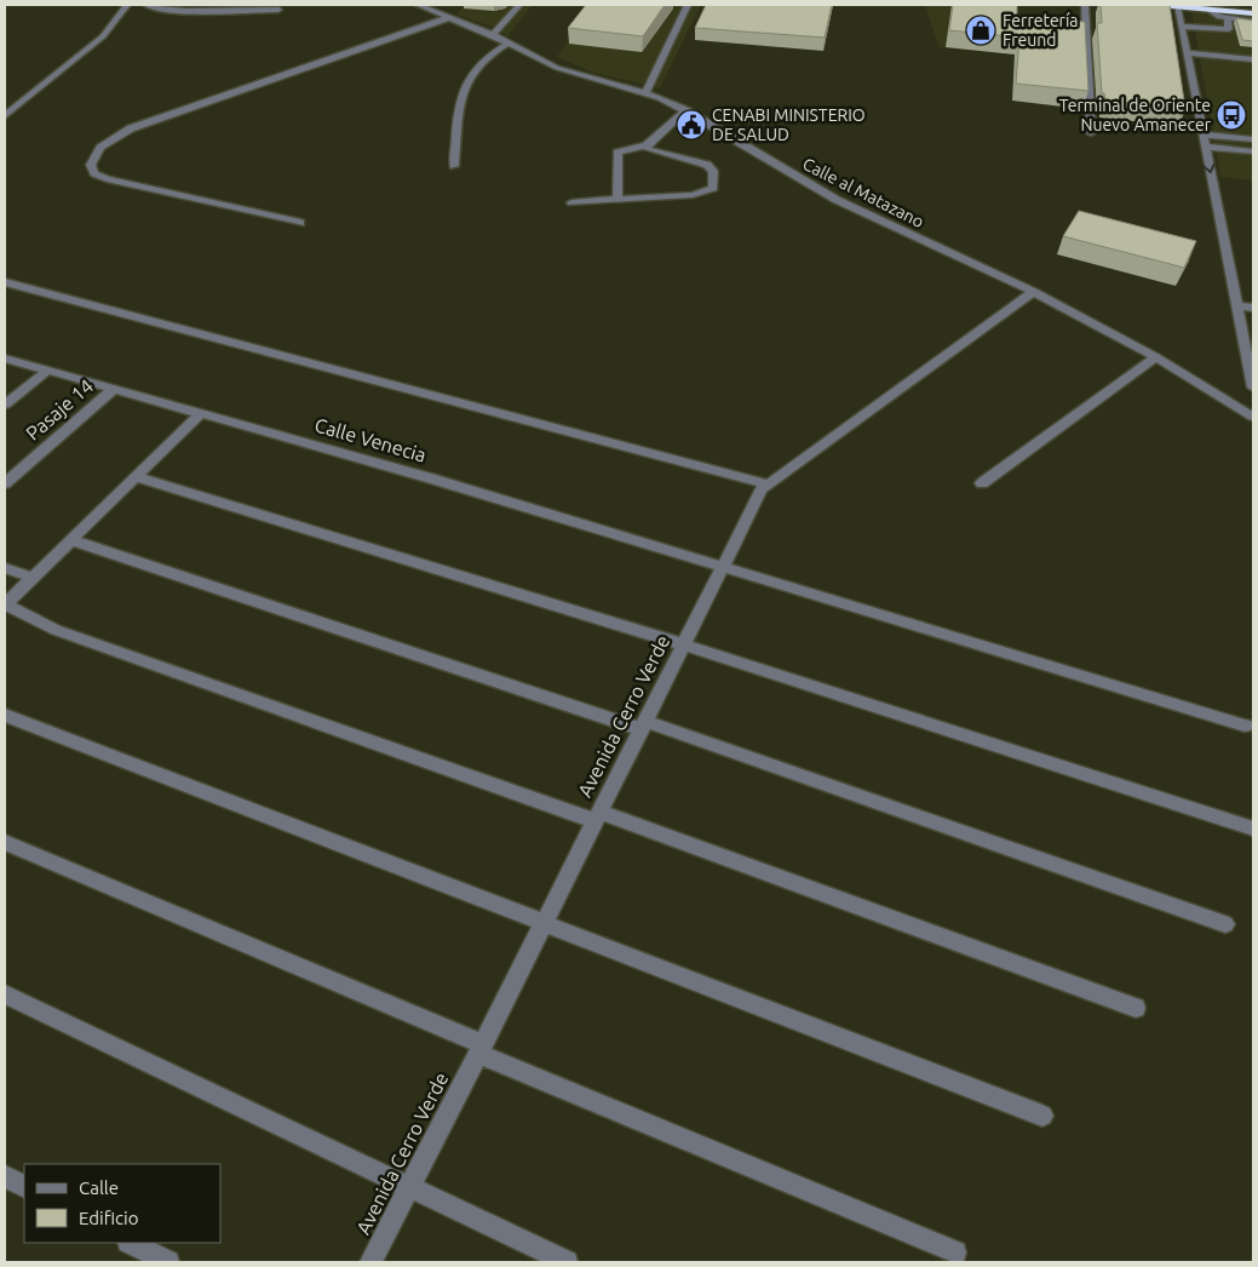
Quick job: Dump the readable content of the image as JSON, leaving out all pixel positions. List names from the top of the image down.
{
  "streets": {
    "street": [
      "Calle al Matazano",
      "Pasaje 14",
      "Calle Venecia",
      "Avenida Cerro Verde"
    ]
  },
  "crossings": [
    ["Calle al Matazano", "Avenida Cerro Verde"],
    ["Pasaje 14", "Calle Venecia"],
    ["Calle Venecia", "Avenida Cerro Verde"]
  ],
  "places": {
    "shop": ["Ferretería Freund"],
    "bus stop": ["Terminal de Oriente Nuevo Amanecer"],
    "public building": ["CENABI MINISTERIO DE SALUD"]
  },
  "legend": ["Calle", "Edificio"]
}
